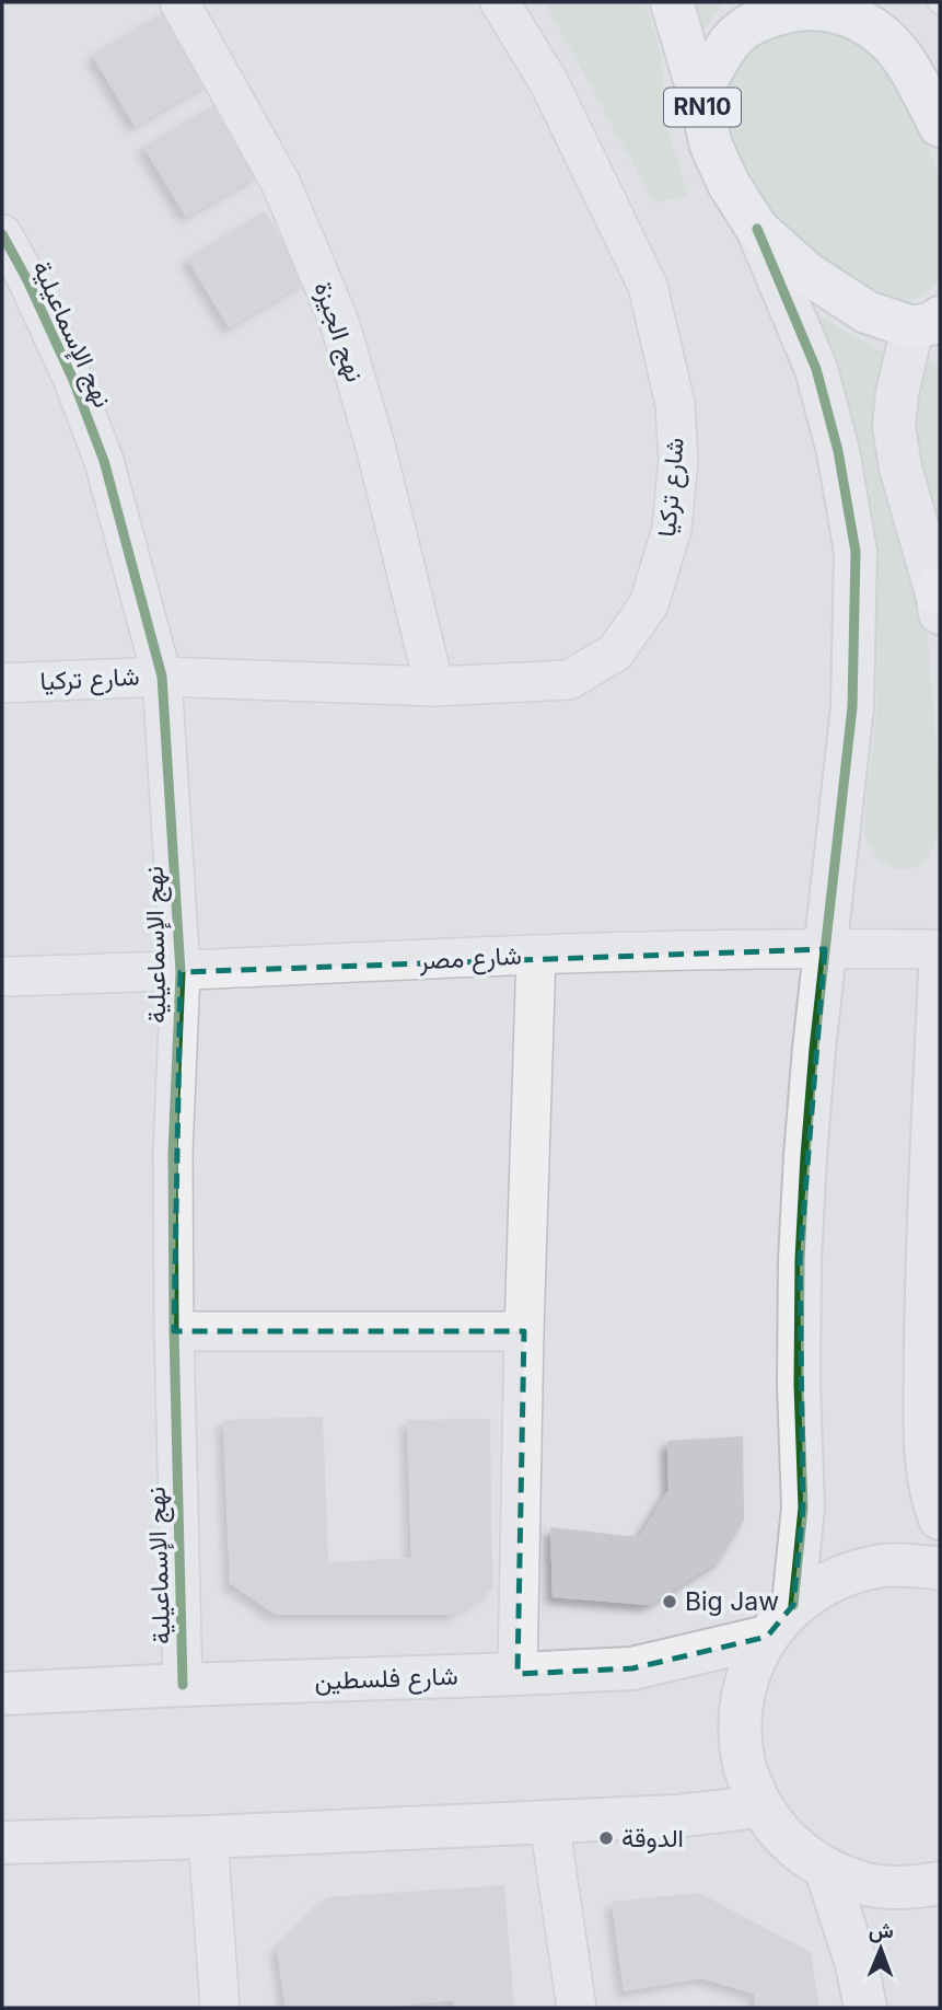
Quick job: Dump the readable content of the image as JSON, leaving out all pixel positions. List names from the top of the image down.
{
  "streets": {
    "main road": ["RN10"],
    "street": [
      "نهج الجيزة",
      "نهج الإسماعيلية",
      "شارع تركيا",
      "شارع مصر",
      "شارع فلسطين"
    ]
  },
  "crossings": [
    ["نهج الجيزة", "شارع تركيا"],
    ["نهج الإسماعيلية", "شارع تركيا"],
    ["نهج الإسماعيلية", "شارع مصر"],
    ["نهج الإسماعيلية", "شارع فلسطين"]
  ],
  "places": ["Big Jaw", "الدوقة"],
  "north": "top"
}
